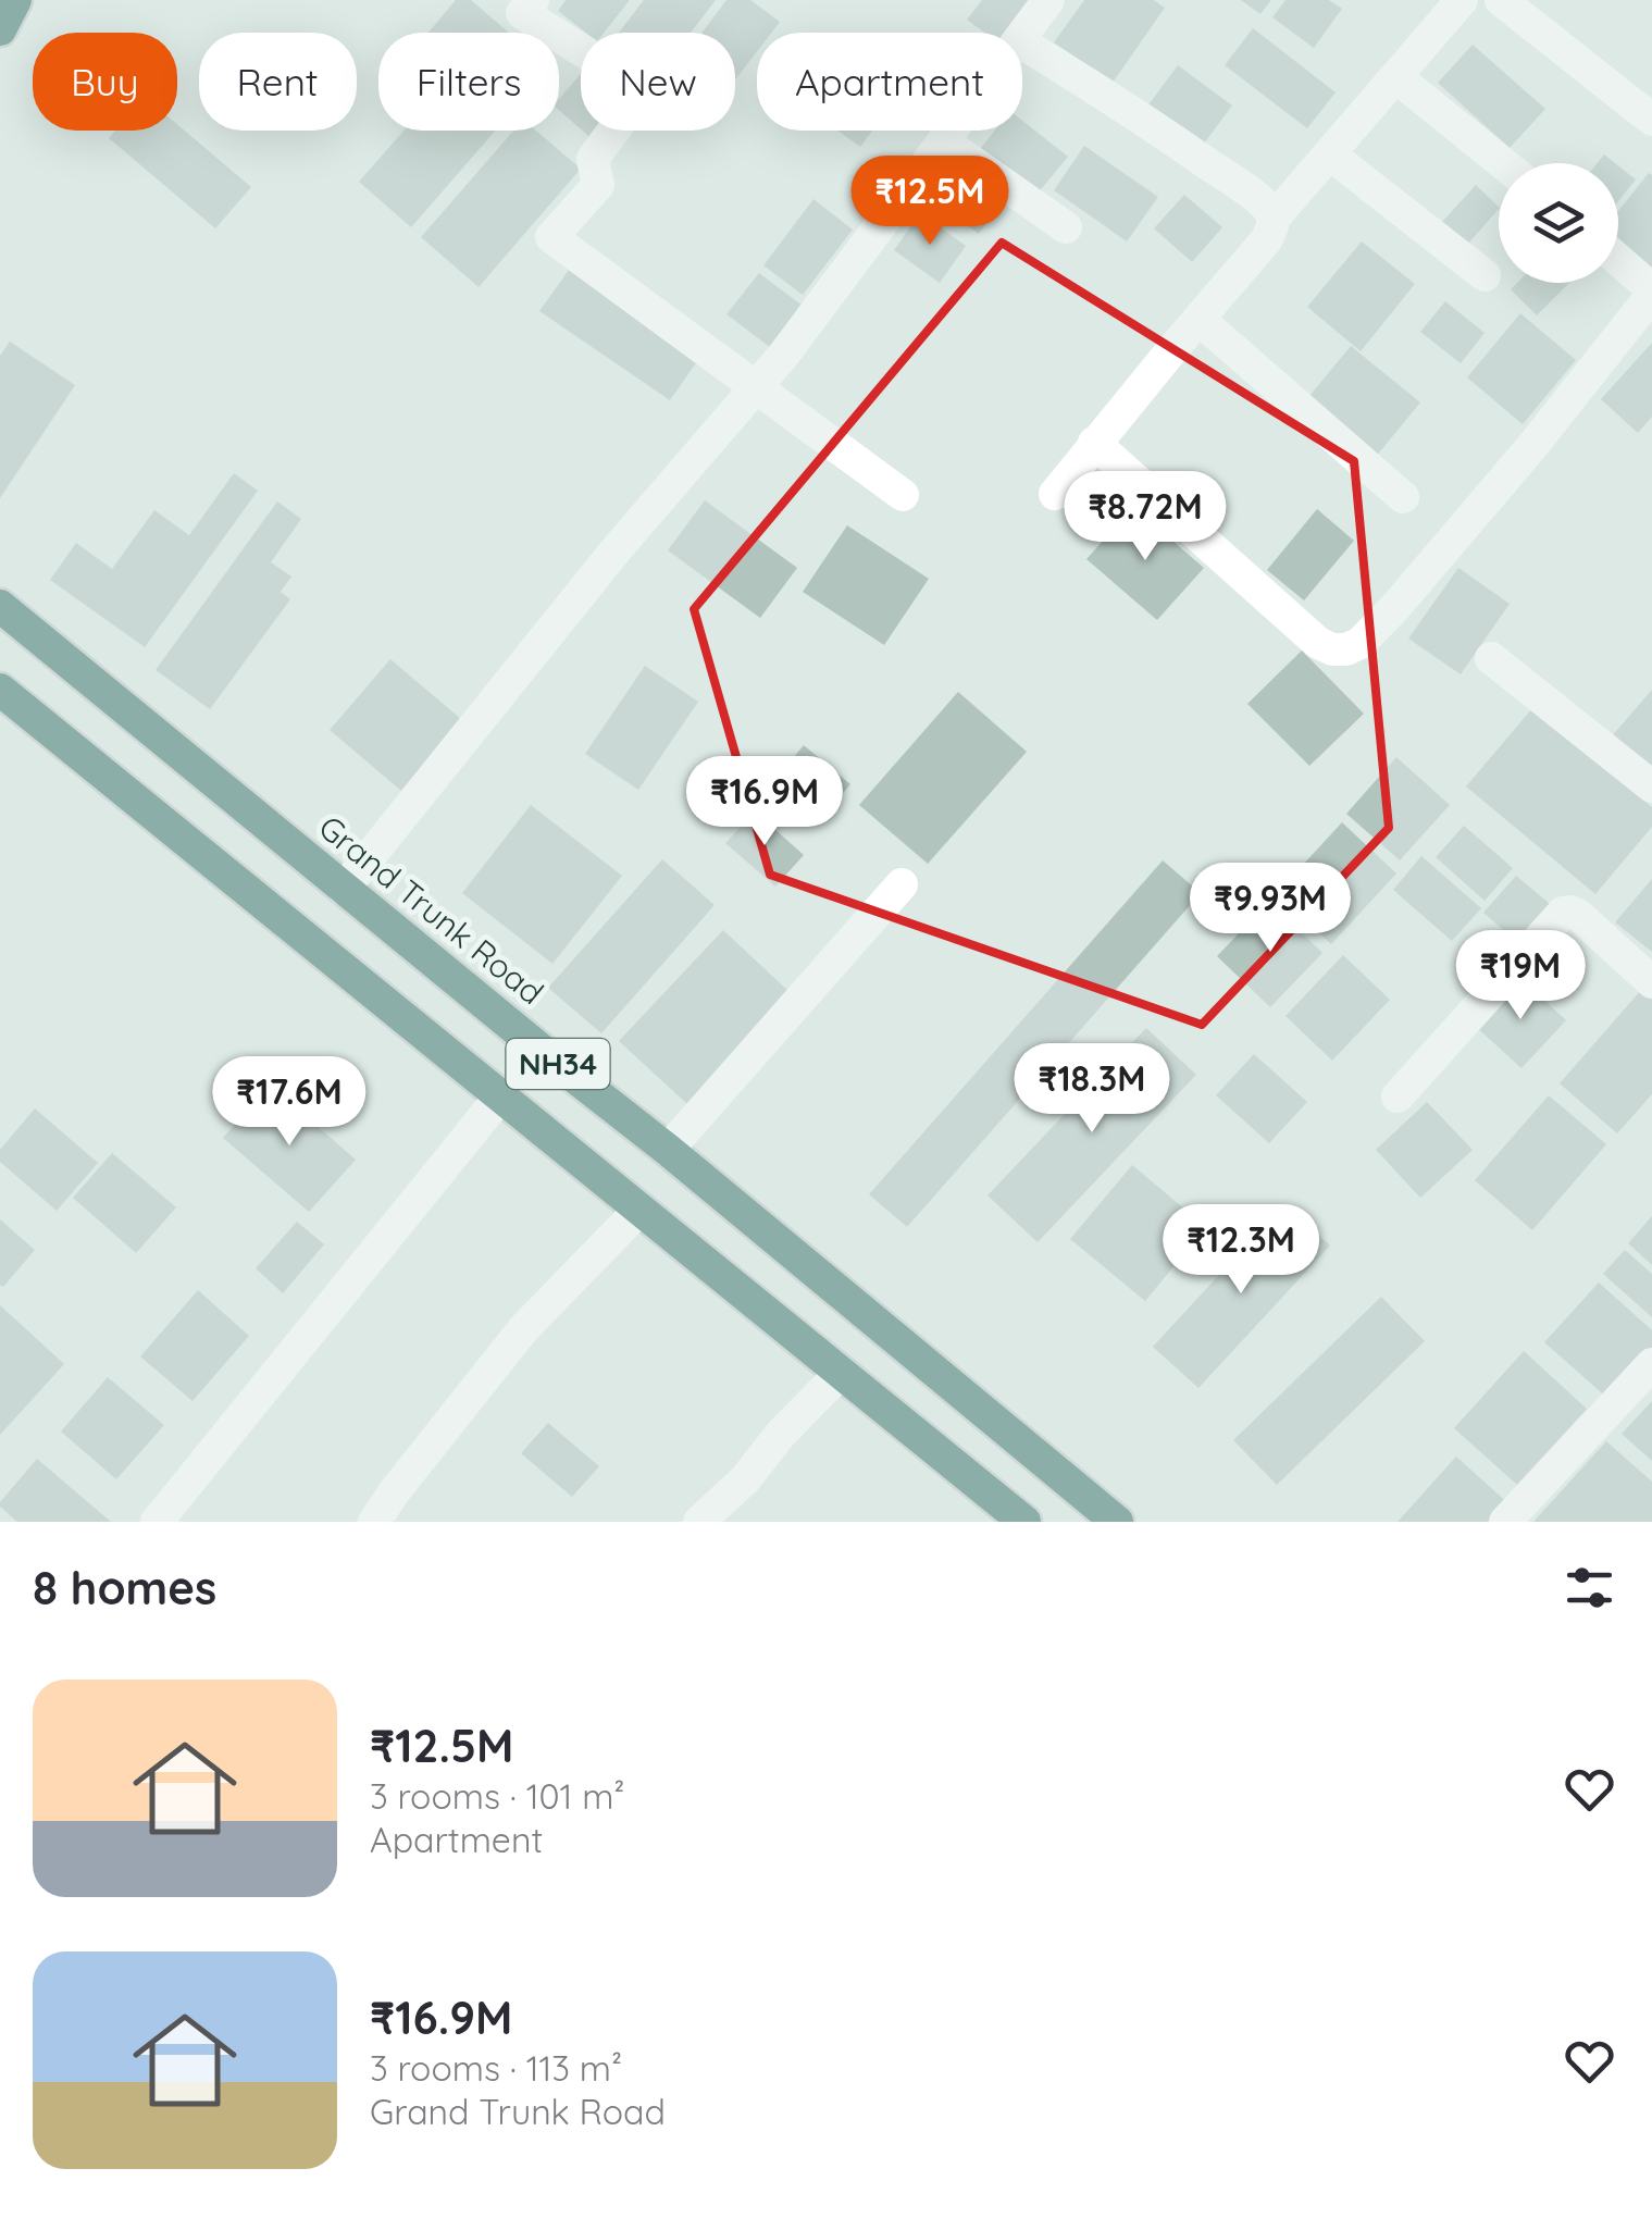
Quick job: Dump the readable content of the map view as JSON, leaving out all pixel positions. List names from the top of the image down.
{
  "streets": {
    "highway": ["Grand Trunk Road", "NH34"]
  },
  "page": {
    "chip": [
      "Buy",
      "Rent",
      "Filters",
      "New",
      "Apartment"
    ],
    "price": [
      "₹12.5M",
      "₹8.72M",
      "₹16.9M",
      "₹9.93M",
      "₹19M",
      "₹18.3M",
      "₹17.6M",
      "₹12.3M"
    ],
    "heading": "8 homes",
    "list": [
      {
        "name": "₹12.5M",
        "note": "3 rooms · 101 m² · Apartment"
      },
      {
        "name": "₹16.9M",
        "note": "3 rooms · 113 m² · Grand Trunk Road"
      }
    ]
  }
}
